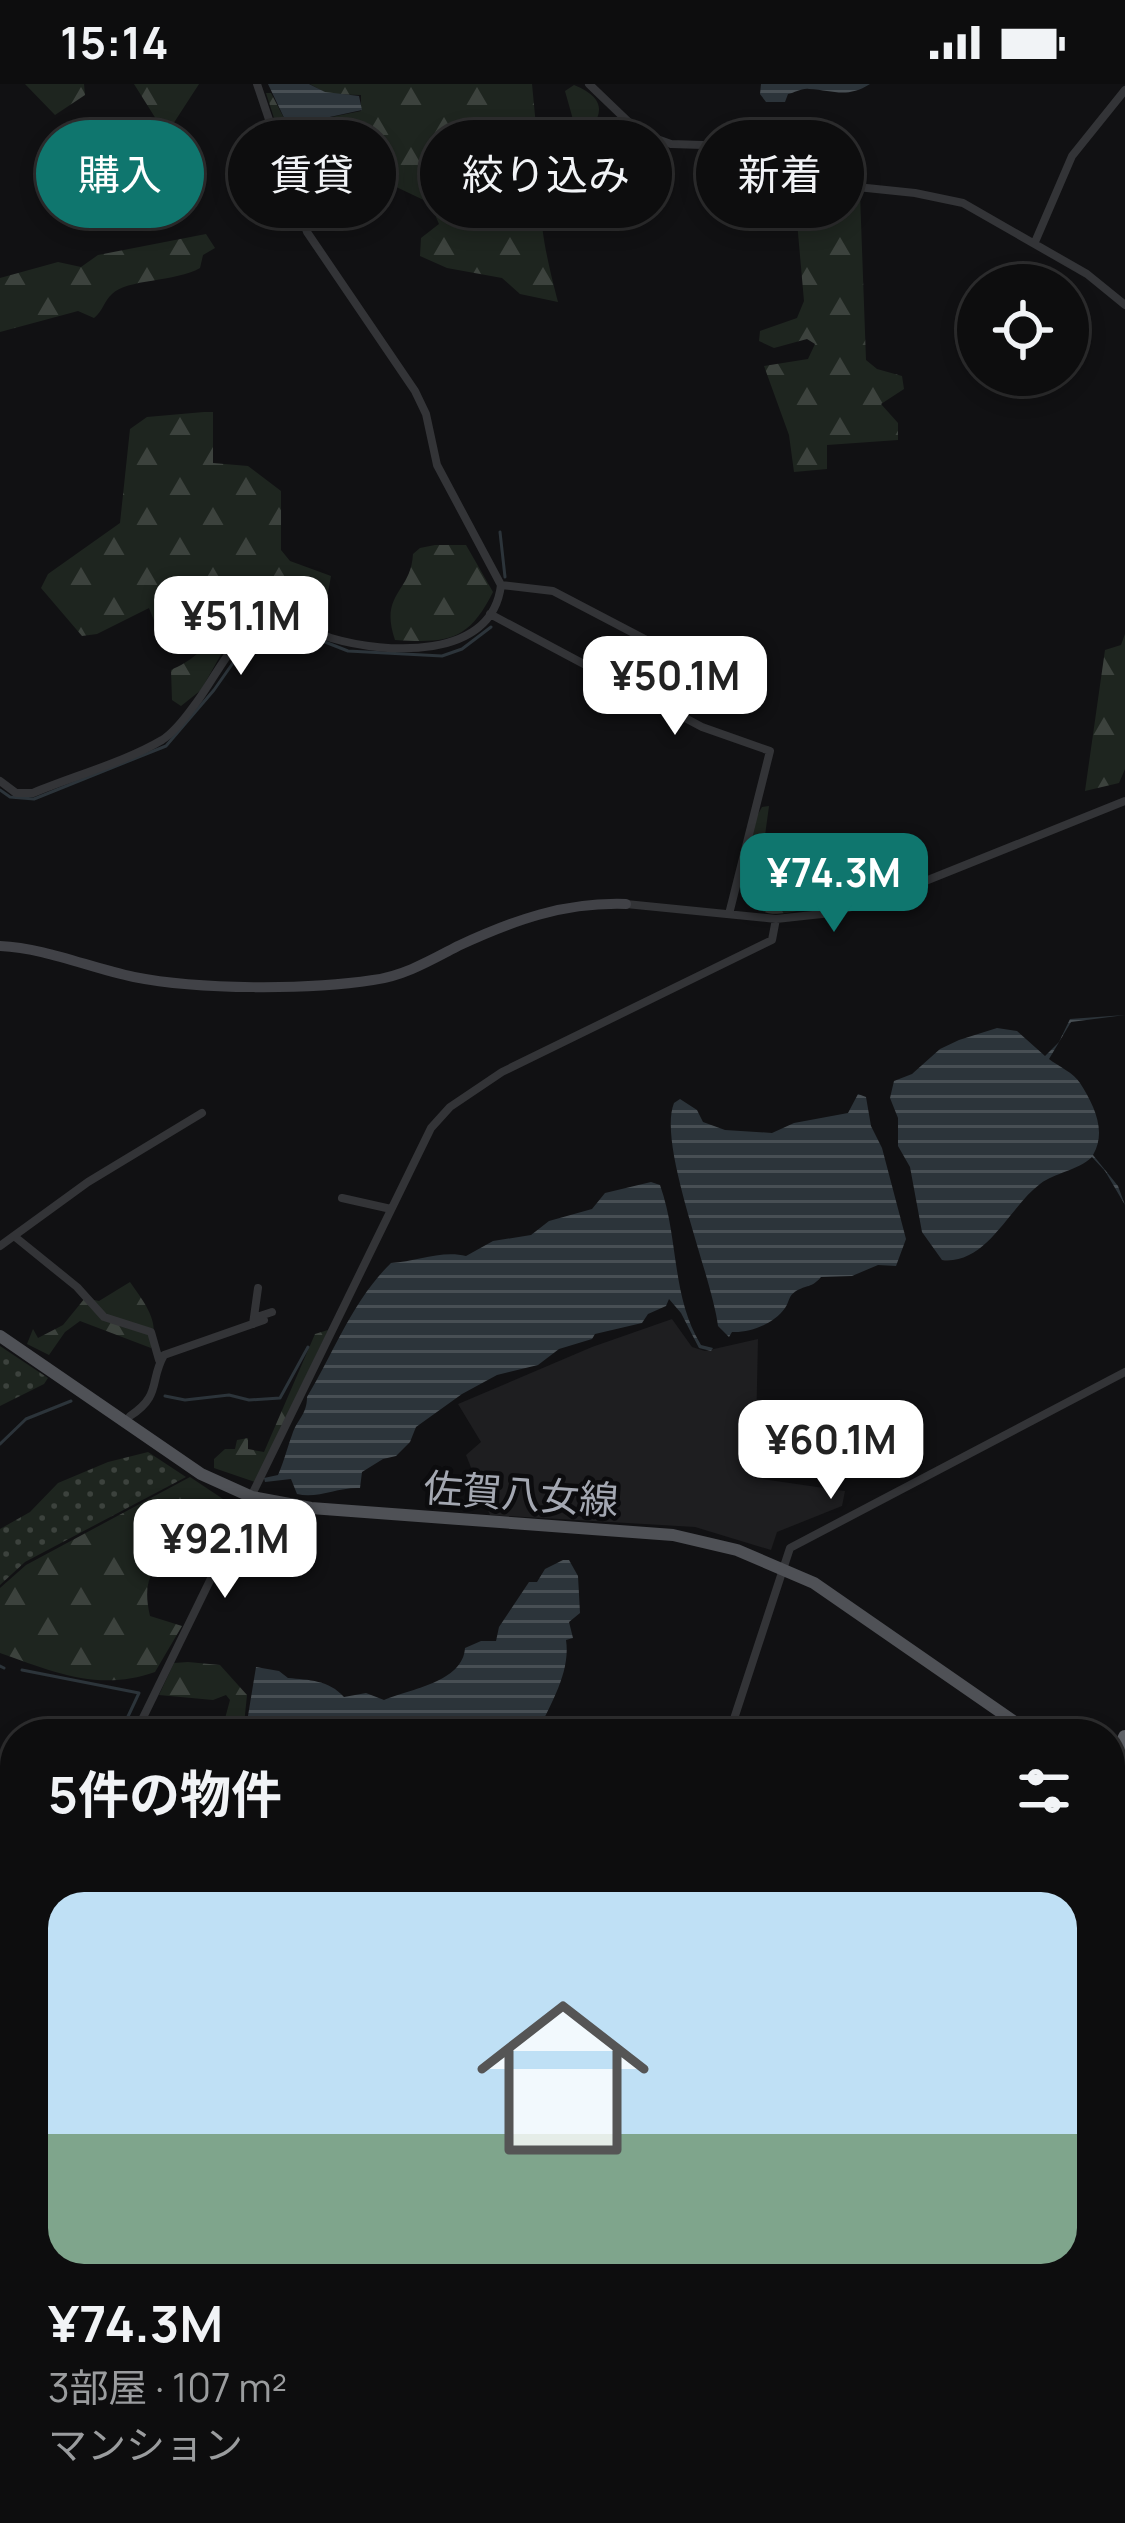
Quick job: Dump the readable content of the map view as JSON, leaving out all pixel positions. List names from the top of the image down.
{
  "streets": {
    "main road": ["佐賀八女線"]
  },
  "page": {
    "status": "15:14",
    "chip": [
      "購入",
      "賃貸",
      "絞り込み",
      "新着"
    ],
    "price": [
      "¥51.1M",
      "¥50.1M",
      "¥74.3M",
      "¥60.1M",
      "¥92.1M"
    ],
    "heading": "5件の物件",
    "list": [
      {
        "name": "¥74.3M",
        "note": "3部屋 · 107 m² · マンション"
      }
    ]
  }
}
